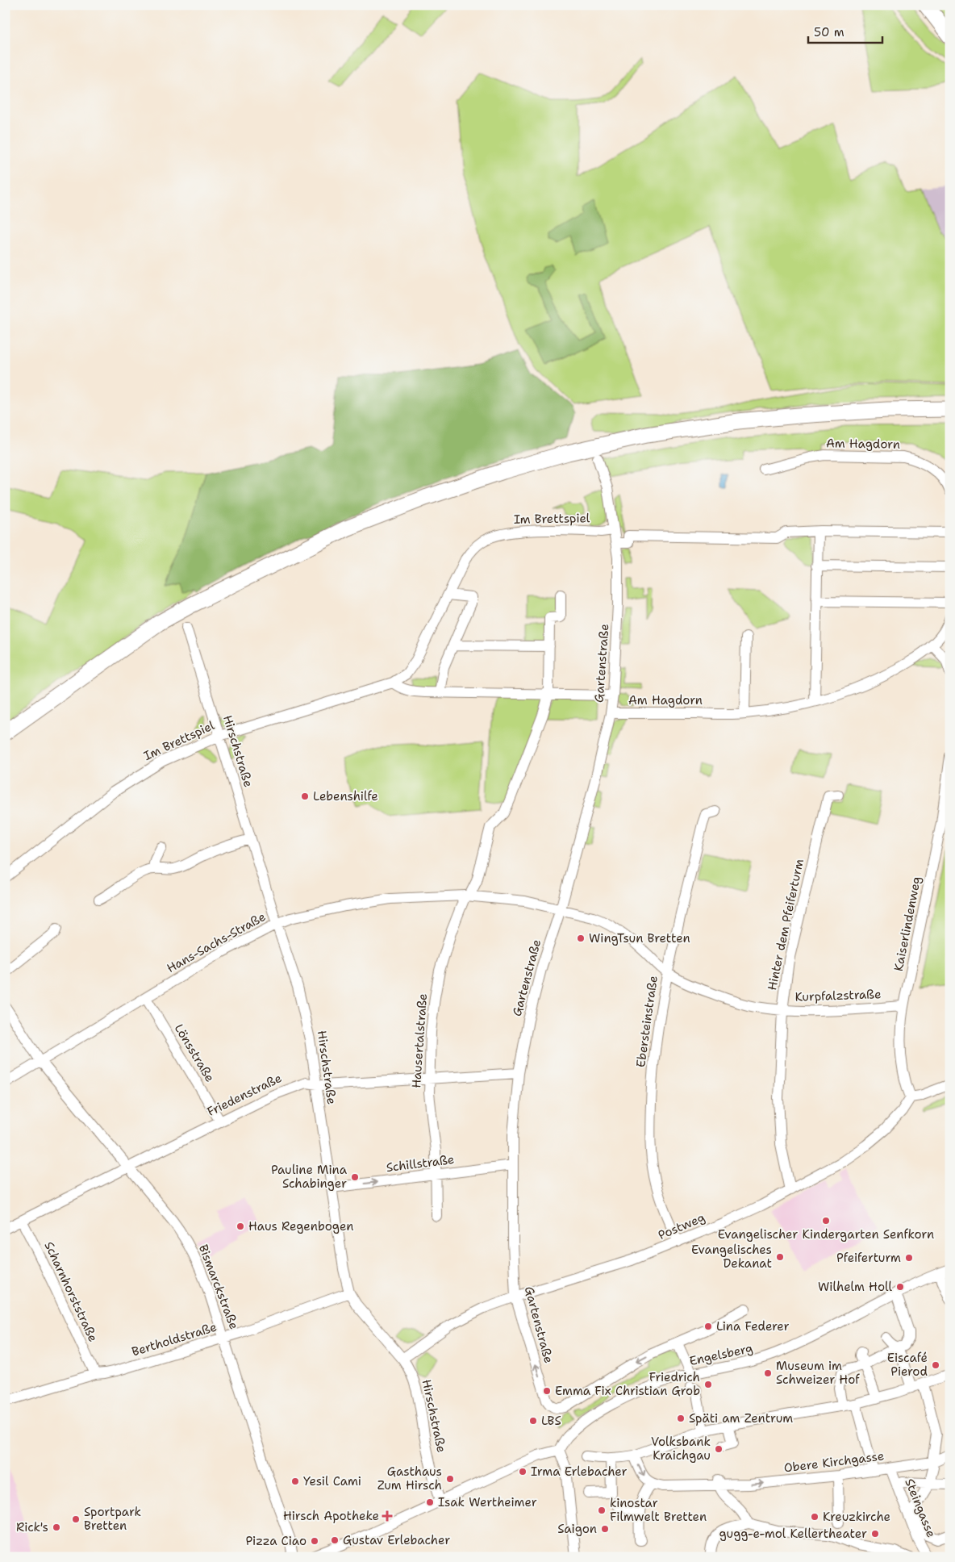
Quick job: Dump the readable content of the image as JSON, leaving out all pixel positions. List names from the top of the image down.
{
  "streets": {
    "street": [
      "Am Hagdorn",
      "Im Brettspiel",
      "Gartenstraße",
      "Hirschstraße",
      "Kaiserlindenweg",
      "Hinter dem Pfeiferturm",
      "Hans-Sachs-Straße",
      "Kurpfalzstraße",
      "Ebersteinstraße",
      "Hausertalstraße",
      "Lönsstraße",
      "Friedenstraße",
      "Schillstraße",
      "Postweg",
      "Bismarckstraße",
      "Scharnhorststraße",
      "Bertholdstraße",
      "Engelsberg",
      "Obere Kirchgasse",
      "Steingasse"
    ]
  },
  "crossings": [
    ["Am Hagdorn", "Gartenstraße"],
    ["Im Brettspiel", "Gartenstraße"],
    ["Im Brettspiel", "Hirschstraße"],
    ["Gartenstraße", "Hans-Sachs-Straße"],
    ["Gartenstraße", "Kurpfalzstraße"],
    ["Gartenstraße", "Friedenstraße"],
    ["Gartenstraße", "Schillstraße"],
    ["Gartenstraße", "Postweg"],
    ["Hirschstraße", "Hans-Sachs-Straße"],
    ["Hirschstraße", "Friedenstraße"],
    ["Hirschstraße", "Schillstraße"],
    ["Hirschstraße", "Postweg"],
    ["Hirschstraße", "Bertholdstraße"],
    ["Kaiserlindenweg", "Kurpfalzstraße"],
    ["Kaiserlindenweg", "Postweg"],
    ["Hinter dem Pfeiferturm", "Kurpfalzstraße"],
    ["Hinter dem Pfeiferturm", "Postweg"],
    ["Hans-Sachs-Straße", "Kurpfalzstraße"],
    ["Hans-Sachs-Straße", "Hausertalstraße"],
    ["Hans-Sachs-Straße", "Lönsstraße"],
    ["Hans-Sachs-Straße", "Bismarckstraße"],
    ["Kurpfalzstraße", "Ebersteinstraße"],
    ["Ebersteinstraße", "Postweg"],
    ["Hausertalstraße", "Friedenstraße"],
    ["Hausertalstraße", "Schillstraße"],
    ["Lönsstraße", "Friedenstraße"],
    ["Friedenstraße", "Bismarckstraße"],
    ["Friedenstraße", "Scharnhorststraße"],
    ["Bismarckstraße", "Bertholdstraße"],
    ["Scharnhorststraße", "Bertholdstraße"],
    ["Obere Kirchgasse", "Steingasse"]
  ],
  "one_way": ["Schillstraße"],
  "places": {
    "other": [
      "Lebenshilfe",
      "WingTsun Bretten",
      "Pauline Mina Schabinger",
      "Evangelischer Kindergarten Senfkorn",
      "Haus Regenbogen",
      "Evangelisches Dekanat",
      "Pfeiferturm",
      "Wilhelm Holl",
      "Lina Federer",
      "Eiscafé Pierod",
      "Museum im Schweizer Hof",
      "Friedrich Christian Grob",
      "Emma Fix",
      "Späti am Zentrum",
      "LBS",
      "Volksbank Kraichgau",
      "Irma Erlebacher",
      "Gasthaus Zum Hirsch",
      "Yesil Cami",
      "Isak Wertheimer",
      "kinostar Filmwelt Bretten",
      "Kreuzkirche",
      "Sportpark Bretten",
      "Rick's",
      "Saigon",
      "gugg-e-mol Kellertheater",
      "Gustav Erlebacher",
      "Pizza Ciao"
    ],
    "health": ["Hirsch Apotheke"]
  },
  "scale_bar": "50 m"
}
